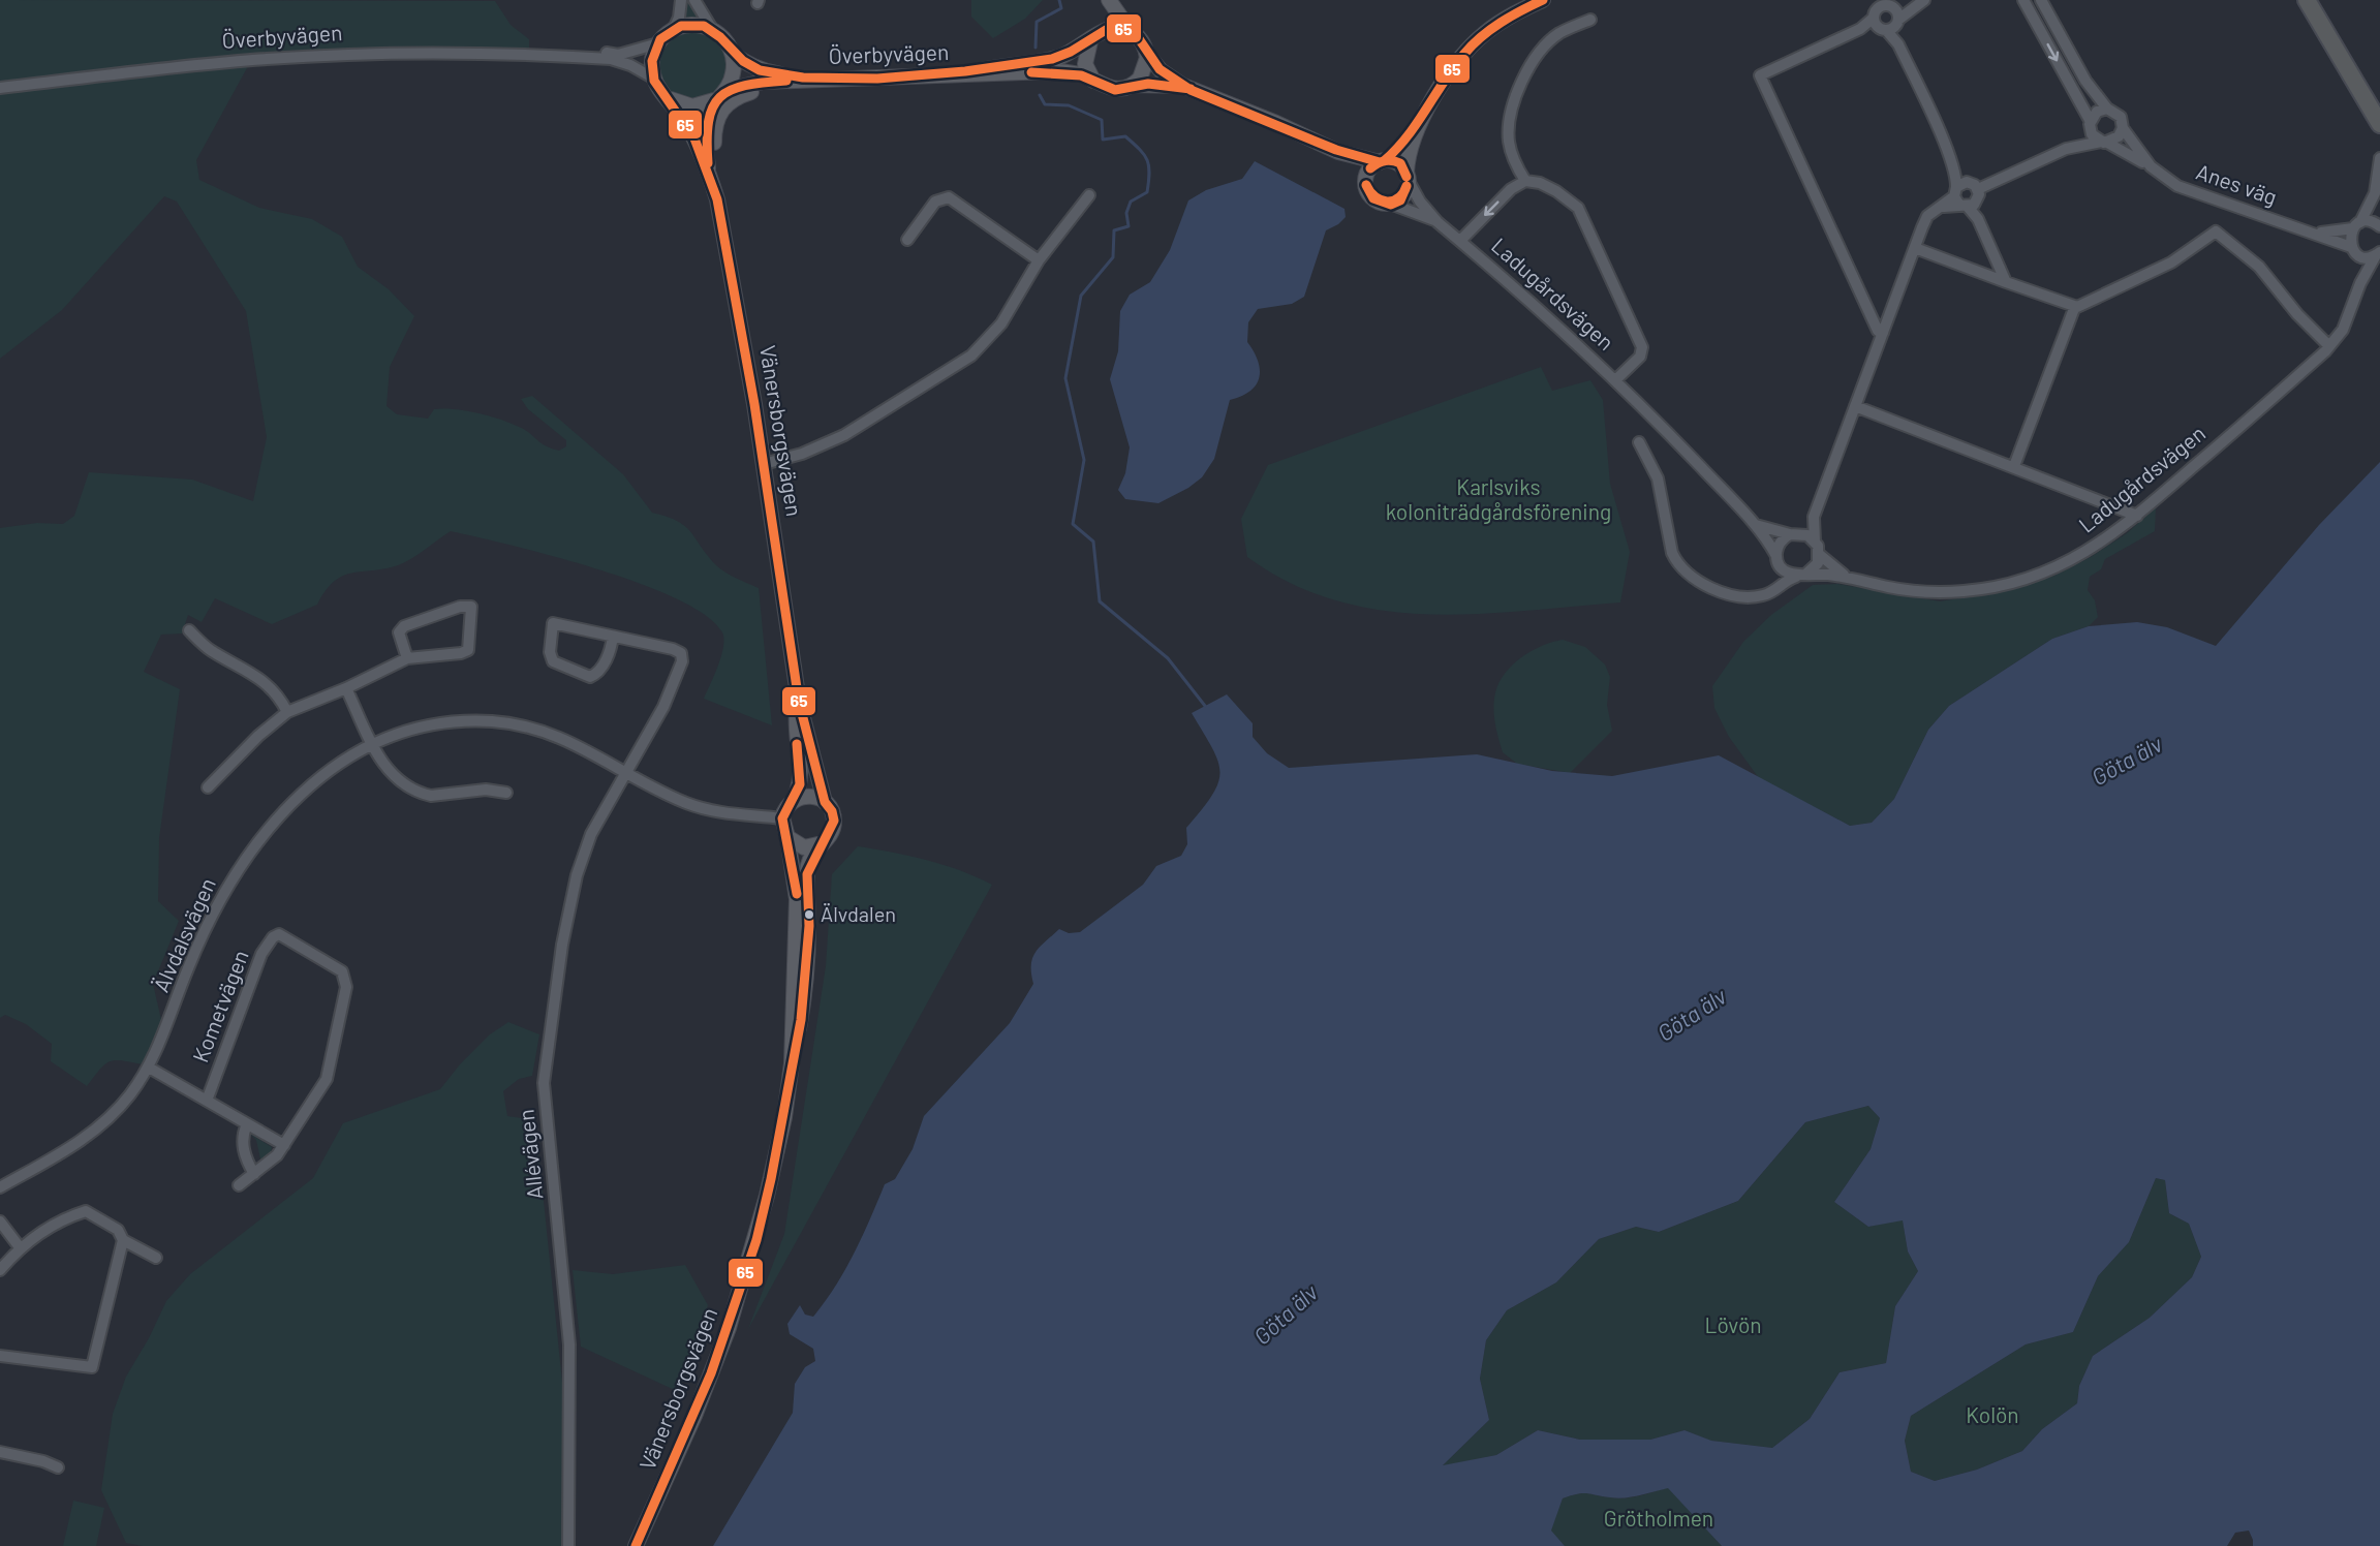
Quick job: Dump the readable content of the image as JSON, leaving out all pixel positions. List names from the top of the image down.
{
  "streets": {
    "main road": ["Överbyvägen", "Ladugårdsvägen", "Vänersborgsvägen"],
    "street": [
      "Anes väg",
      "Älvdalsvägen",
      "Kometvägen",
      "Allévägen"
    ]
  },
  "crossings": [
    ["Överbyvägen", "Ladugårdsvägen"],
    ["Överbyvägen", "Vänersborgsvägen"],
    ["Anes väg", "Ladugårdsvägen"],
    ["Vänersborgsvägen", "Älvdalsvägen"],
    ["Älvdalsvägen", "Kometvägen"],
    ["Älvdalsvägen", "Allévägen"]
  ],
  "water": ["Göta älv"],
  "parks": [
    "Karlsviks koloniträdgårdsförening",
    "Lövön",
    "Kolön",
    "Grötholmen"
  ],
  "places": ["Älvdalen"],
  "lines": ["transit line 65"]
}
